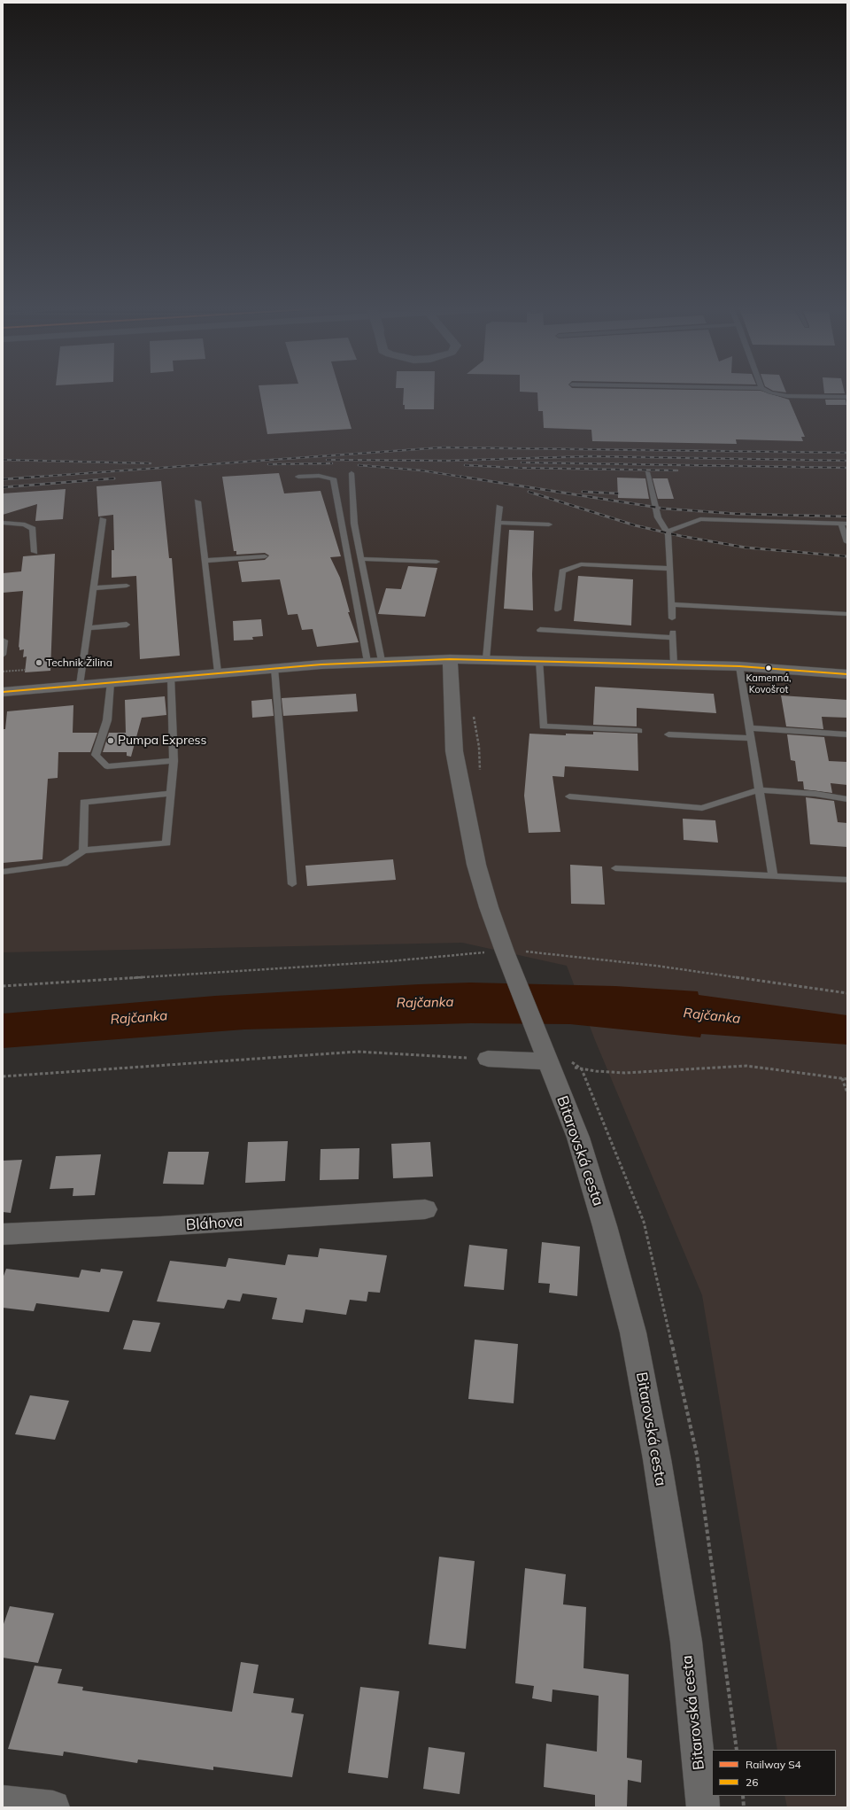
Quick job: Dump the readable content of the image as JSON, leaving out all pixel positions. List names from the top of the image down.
{
  "streets": {
    "street": ["Bitarovská cesta", "Bláhova"]
  },
  "water": ["Rajčanka"],
  "places": ["Technik Žilina", "Kamenná, Kovošrot", "Pumpa Express"],
  "lines": ["transit line 26"],
  "legend": ["Railway S4", "26"]
}
